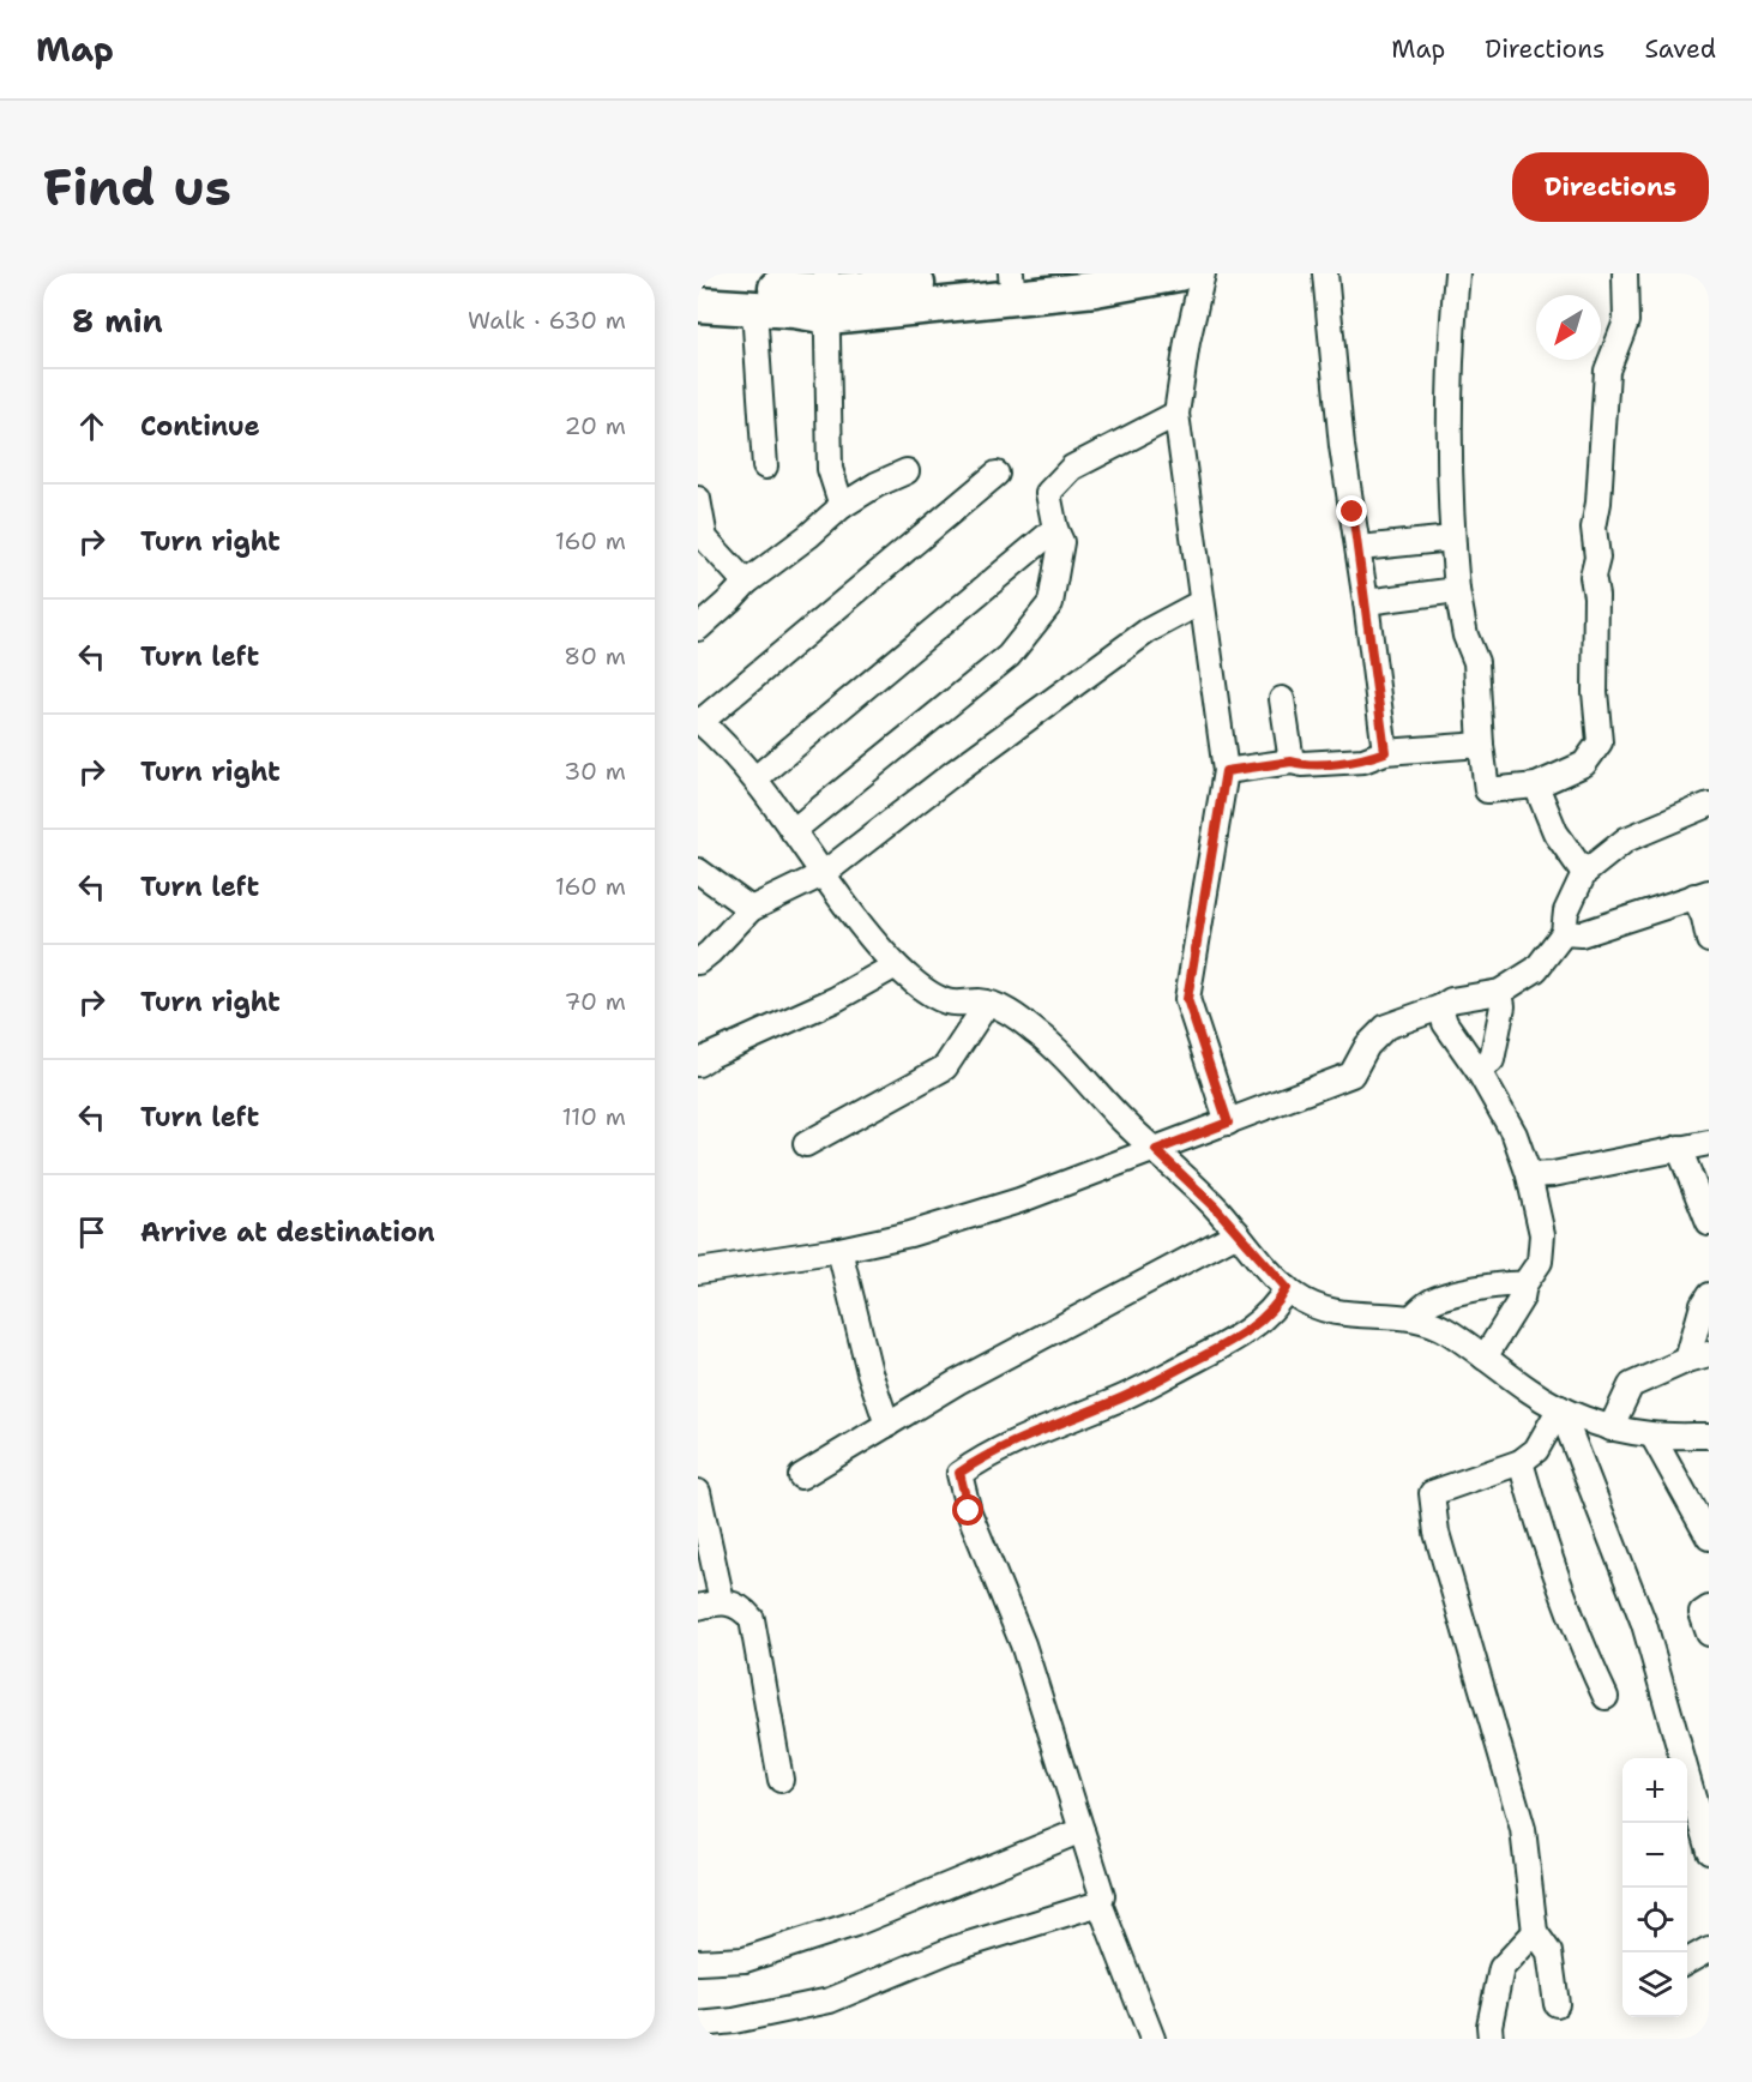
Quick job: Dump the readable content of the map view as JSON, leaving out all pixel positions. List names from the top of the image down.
{
  "north": "bottom left",
  "page": {
    "header": "Map",
    "nav": ["Map", "Directions", "Saved"],
    "buttons": "Directions",
    "title": "Find us",
    "heading": ["8 min", "Walk · 630 m"],
    "list": [
      ["Continue", "20 m"],
      ["Turn right", "160 m"],
      ["Turn left", "80 m"],
      ["Turn right", "30 m"],
      ["Turn left", "160 m"],
      ["Turn right", "70 m"],
      ["Turn left", "110 m"],
      "Arrive at destination"
    ],
    "map_buttons": ["+", "−"]
  }
}
